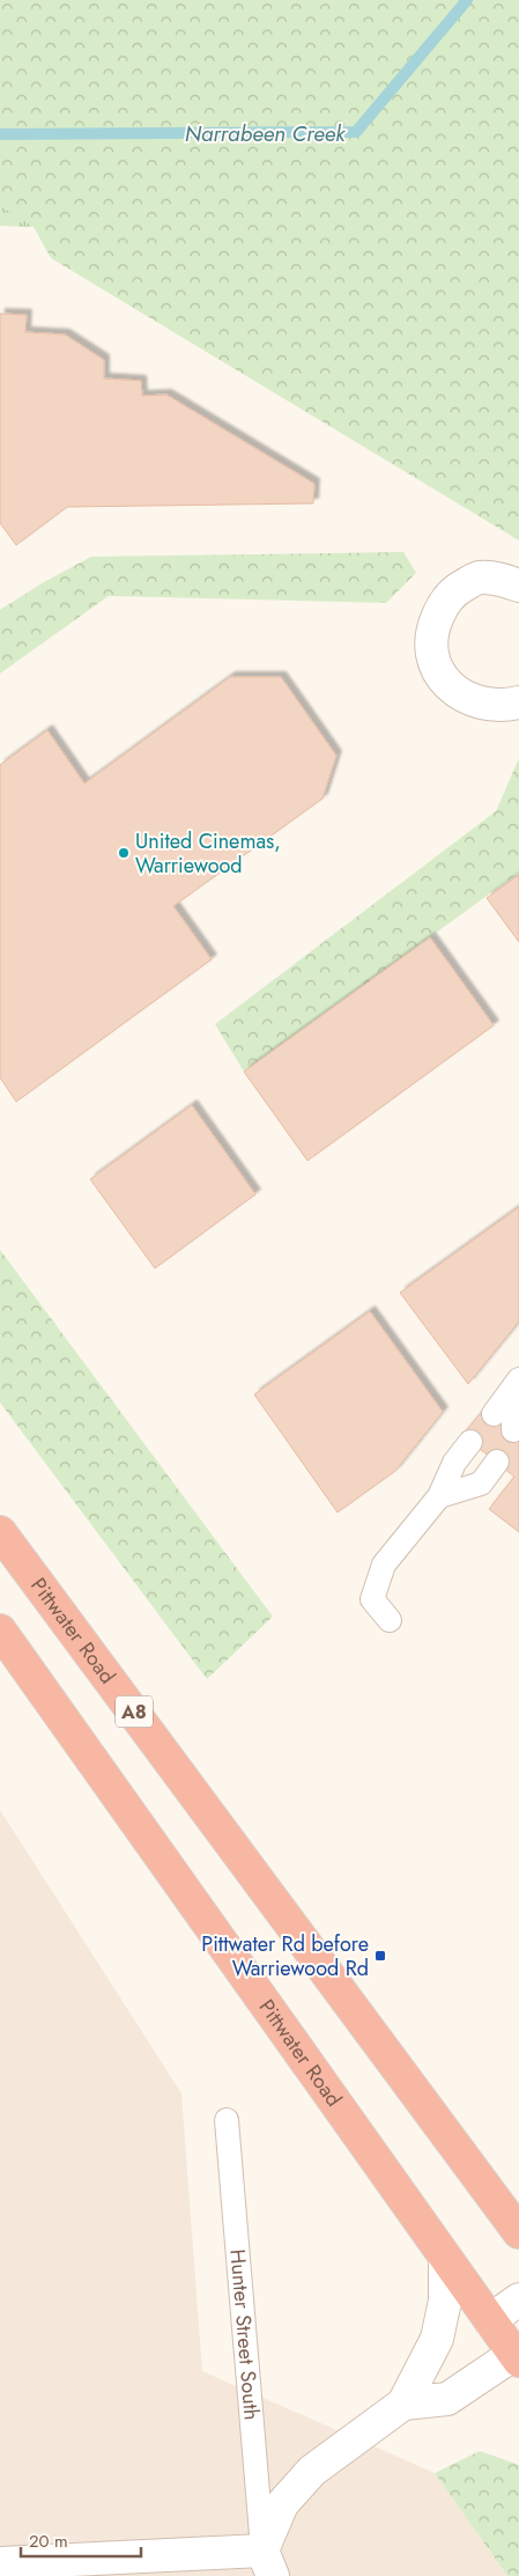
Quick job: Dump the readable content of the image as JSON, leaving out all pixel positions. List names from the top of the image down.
{
  "streets": {
    "highway": ["Pittwater Road", "A8"],
    "lane": ["Hunter Street South"]
  },
  "water": ["Narrabeen Creek"],
  "places": {
    "other": ["United Cinemas, Warriewood"],
    "transit": ["Pittwater Rd before Warriewood Rd"]
  },
  "scale_bar": "20 m"
}
